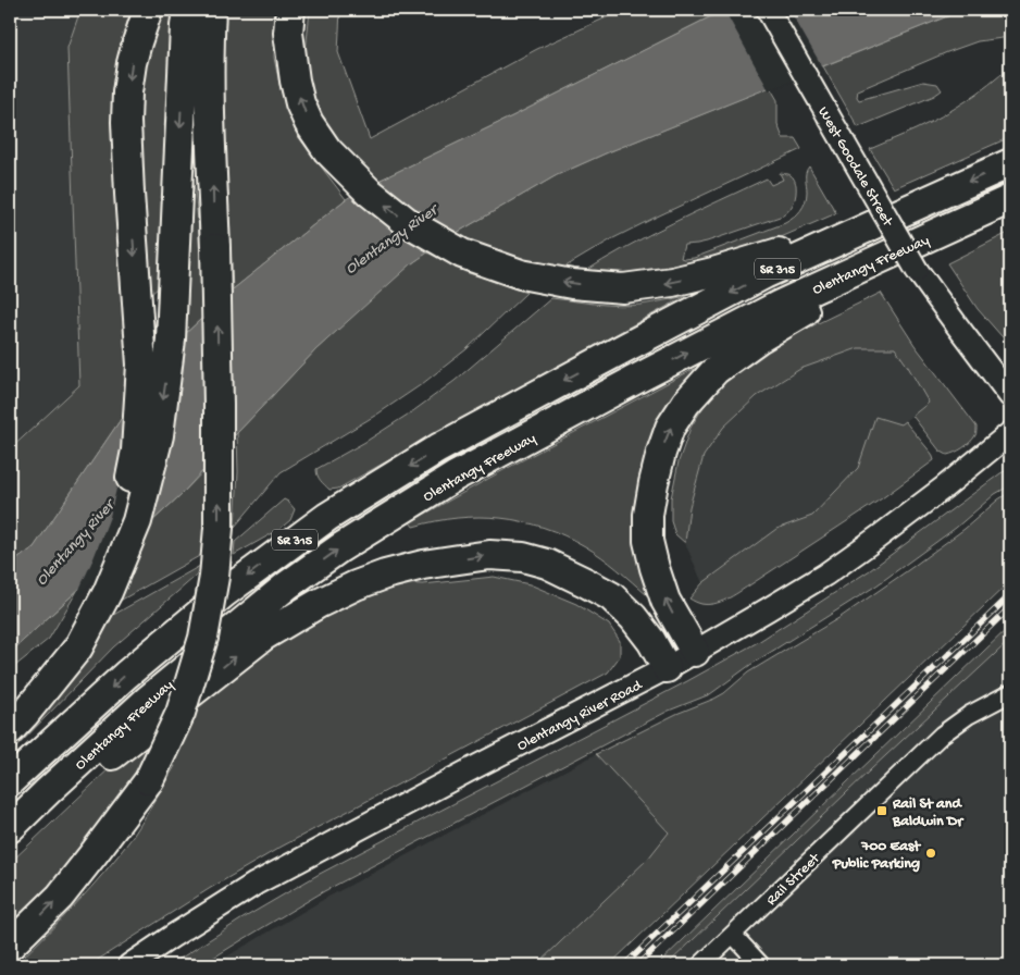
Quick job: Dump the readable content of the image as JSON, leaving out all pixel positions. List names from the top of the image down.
{
  "streets": {
    "highway": ["Olentangy Freeway", "SR 315"],
    "main road": ["West Goodale Street", "Olentangy River Road"],
    "street": ["Rail Street"]
  },
  "water": ["Olentangy River"],
  "places": {
    "transit": ["Rail St and Baldwin Dr"],
    "other": ["700 East Public Parking"]
  }
}
